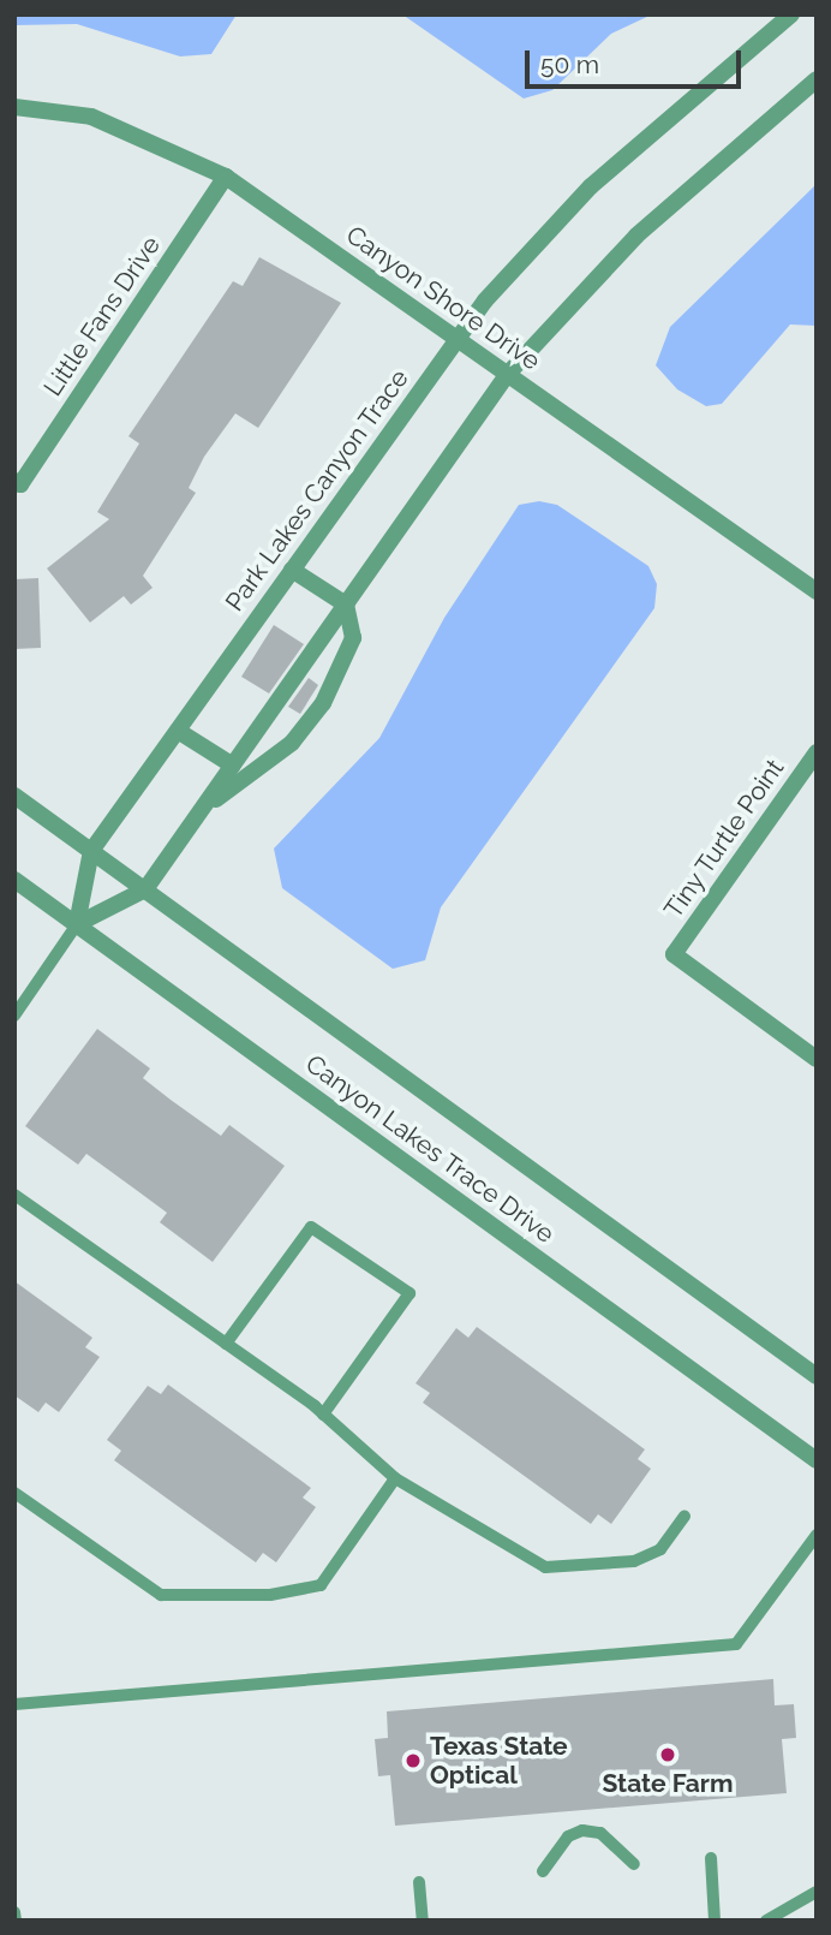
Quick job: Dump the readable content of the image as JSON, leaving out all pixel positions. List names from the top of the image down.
{
  "streets": {
    "street": [
      "Canyon Shore Drive",
      "Little Fans Drive",
      "Park Lakes Canyon Trace",
      "Tiny Turtle Point",
      "Canyon Lakes Trace Drive"
    ]
  },
  "crossings": [
    ["Canyon Shore Drive", "Little Fans Drive"],
    ["Canyon Shore Drive", "Park Lakes Canyon Trace"],
    ["Park Lakes Canyon Trace", "Canyon Lakes Trace Drive"]
  ],
  "places": ["State Farm", "Texas State Optical"],
  "scale_bar": "50 m"
}
